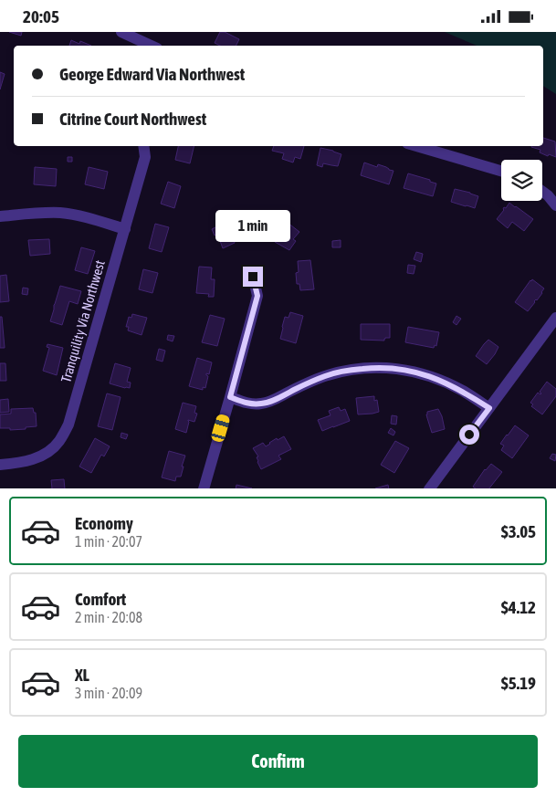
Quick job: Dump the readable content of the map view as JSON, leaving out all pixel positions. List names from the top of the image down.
{
  "streets": {
    "street": ["Tranquility Via Northwest"]
  },
  "page": {
    "status": "20:05",
    "banner": ["George Edward Via Northwest", "Citrine Court Northwest"],
    "bubble": "1 min",
    "list": [
      {
        "name": "Economy",
        "note": "1 min · 20:07",
        "value": "$3.05"
      },
      {
        "name": "Comfort",
        "note": "2 min · 20:08",
        "value": "$4.12"
      },
      {
        "name": "XL",
        "note": "3 min · 20:09",
        "value": "$5.19"
      }
    ],
    "buttons": "Confirm"
  }
}
